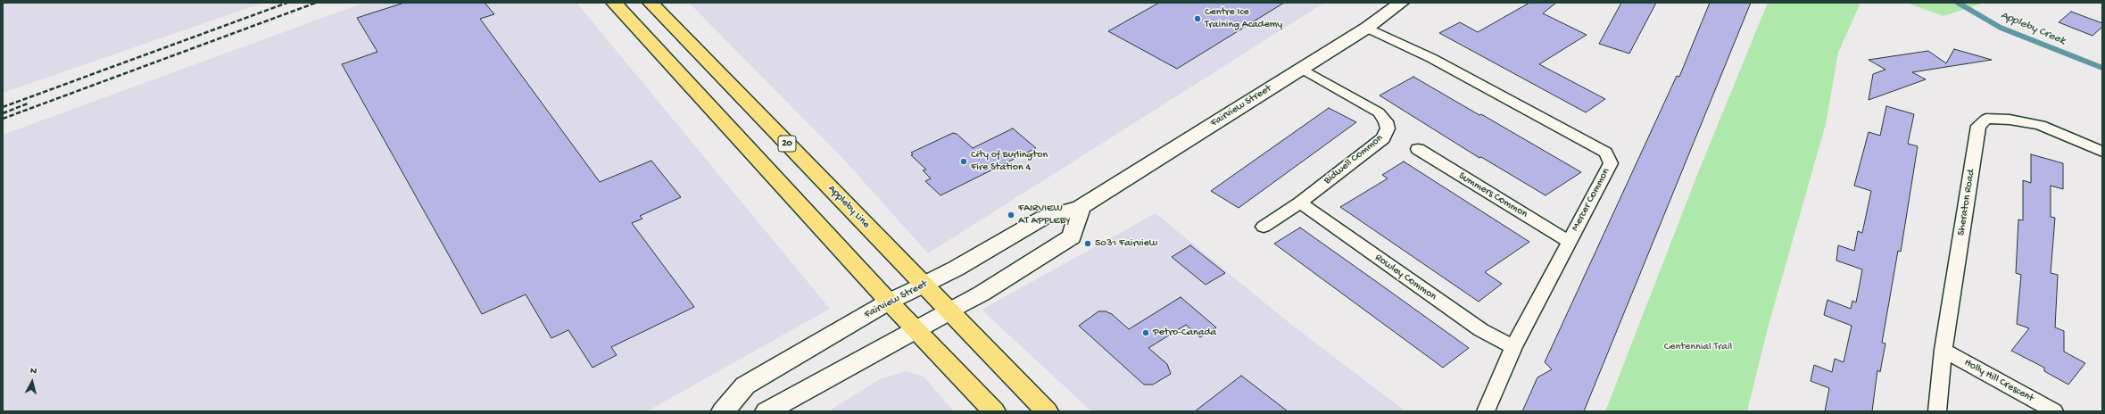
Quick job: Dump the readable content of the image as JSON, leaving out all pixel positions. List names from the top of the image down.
{
  "streets": {
    "main road": ["20", "Appleby Line"],
    "street": [
      "Fairview Street",
      "Bidwell Common",
      "Summers Common",
      "Mercer Common",
      "Sheraton Road",
      "Rowley Common",
      "Holly Hill Crescent"
    ]
  },
  "crossings": [
    ["Fairview Street", "Bidwell Common"],
    ["Fairview Street", "Mercer Common"],
    ["Fairview Street", "Appleby Line"],
    ["Bidwell Common", "Rowley Common"],
    ["Summers Common", "Mercer Common"],
    ["Mercer Common", "Rowley Common"],
    ["Sheraton Road", "Holly Hill Crescent"]
  ],
  "water": ["Appleby Creek"],
  "parks": ["Centennial Trail"],
  "places": [
    "Centre Ice Training Academy",
    "City of Burlington Fire Station 4",
    "FAIRVIEW AT APPLEBY",
    "5031 Fairview",
    "Petro-Canada"
  ],
  "north": "top"
}
